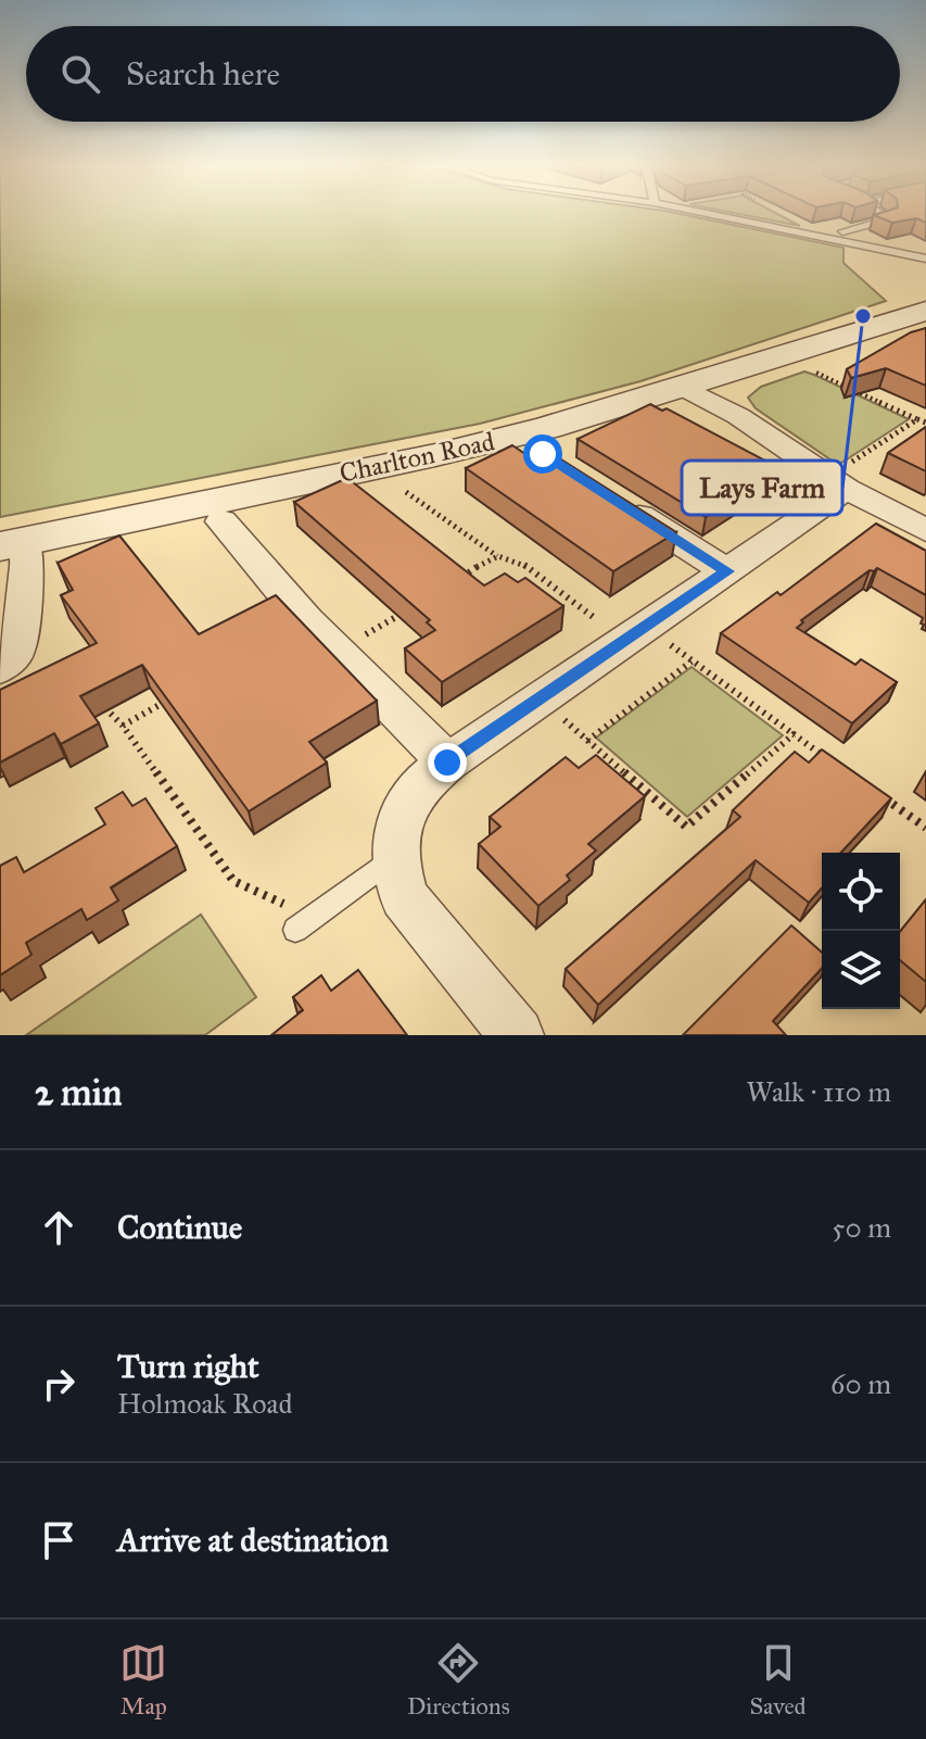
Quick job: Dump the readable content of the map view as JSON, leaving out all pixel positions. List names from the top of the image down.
{
  "streets": {
    "street": ["Charlton Road"]
  },
  "places": ["Lays Farm"],
  "page": {
    "search": "Search here",
    "heading": ["2 min", "Walk · 110 m"],
    "list": [
      ["Continue", "50 m"],
      ["Turn right", "Holmoak Road", "60 m"],
      "Arrive at destination"
    ],
    "nav": ["Map", "Directions", "Saved"]
  }
}
